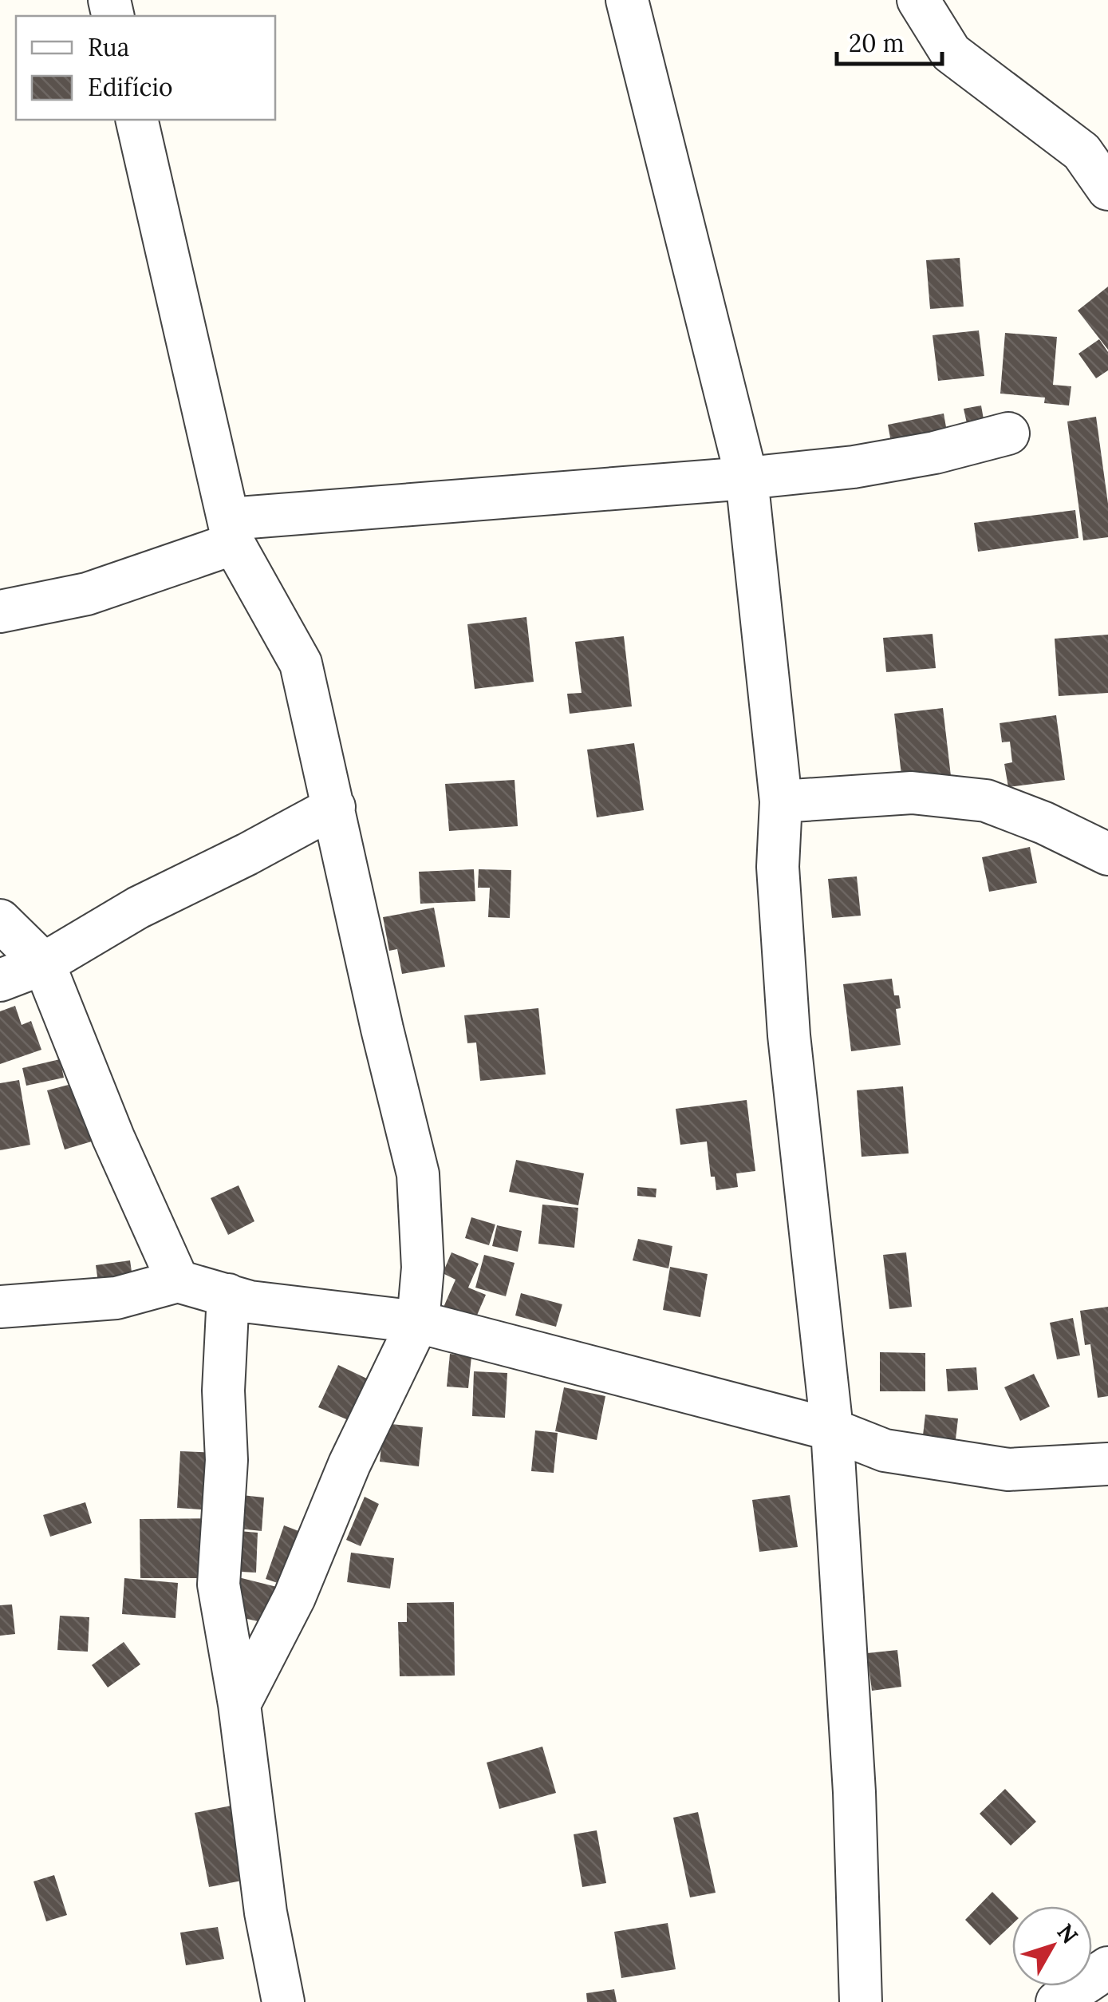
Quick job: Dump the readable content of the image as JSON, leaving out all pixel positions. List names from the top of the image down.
{
  "legend": ["Rua", "Edifício"],
  "scale_bar": "20 m",
  "north": "top right"
}
